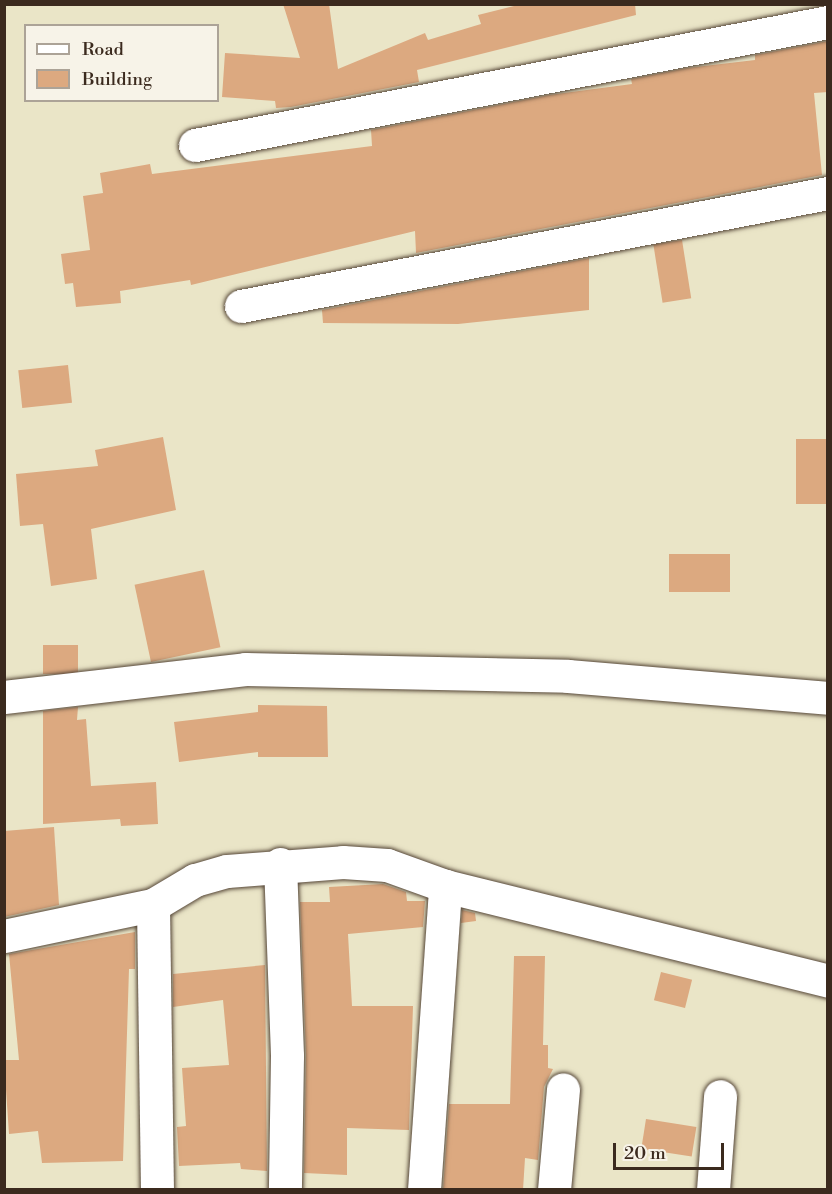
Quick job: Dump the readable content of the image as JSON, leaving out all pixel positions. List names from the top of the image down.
{
  "legend": ["Road", "Building"],
  "scale_bar": "20 m"
}
